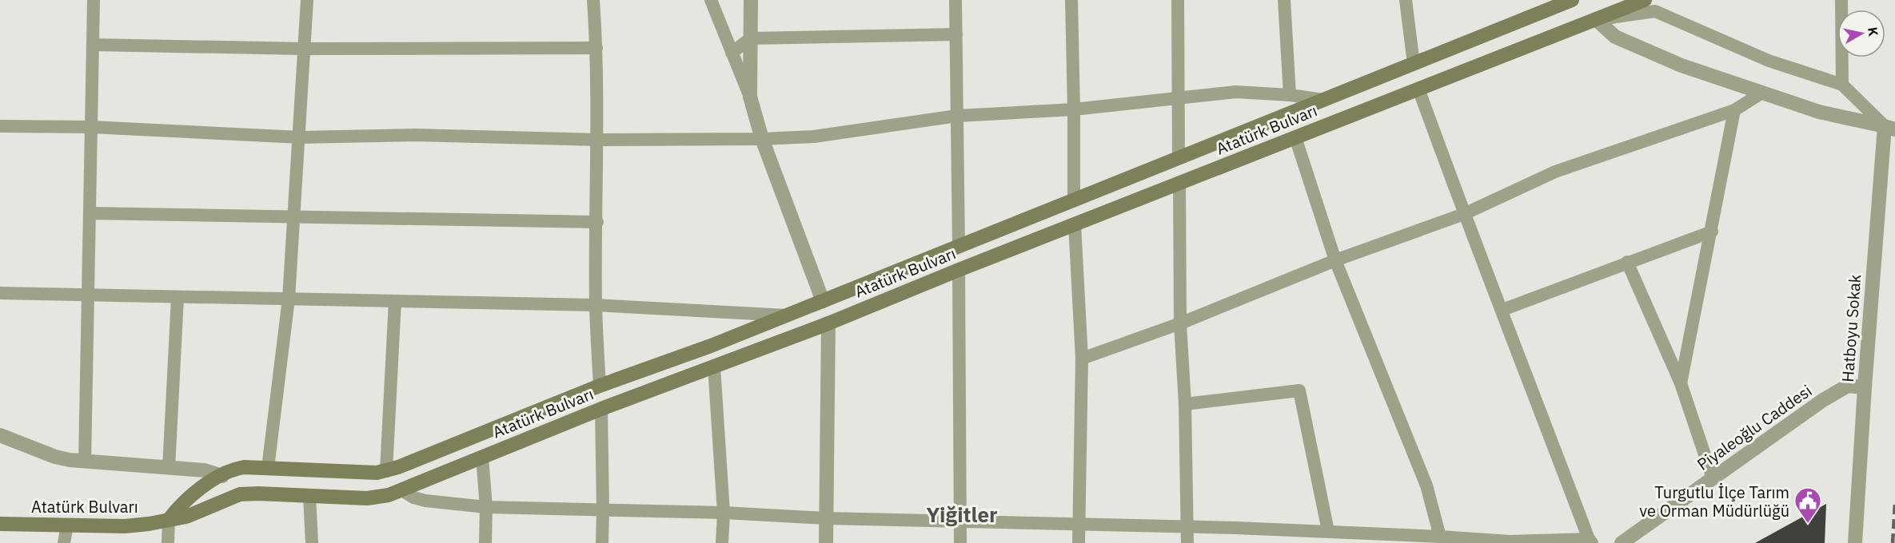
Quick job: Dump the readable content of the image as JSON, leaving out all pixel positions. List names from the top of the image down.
{
  "streets": {
    "main road": ["Atatürk Bulvarı"],
    "street": ["Hatboyu Sokak", "Piyaleoğlu Caddesi"]
  },
  "crossings": [
    ["Hatboyu Sokak", "Piyaleoğlu Caddesi"]
  ],
  "districts": ["Yiğitler"],
  "places": {
    "public building": ["Turgutlu İlçe Tarım ve Orman Müdürlüğü"]
  },
  "north": "right"
}
